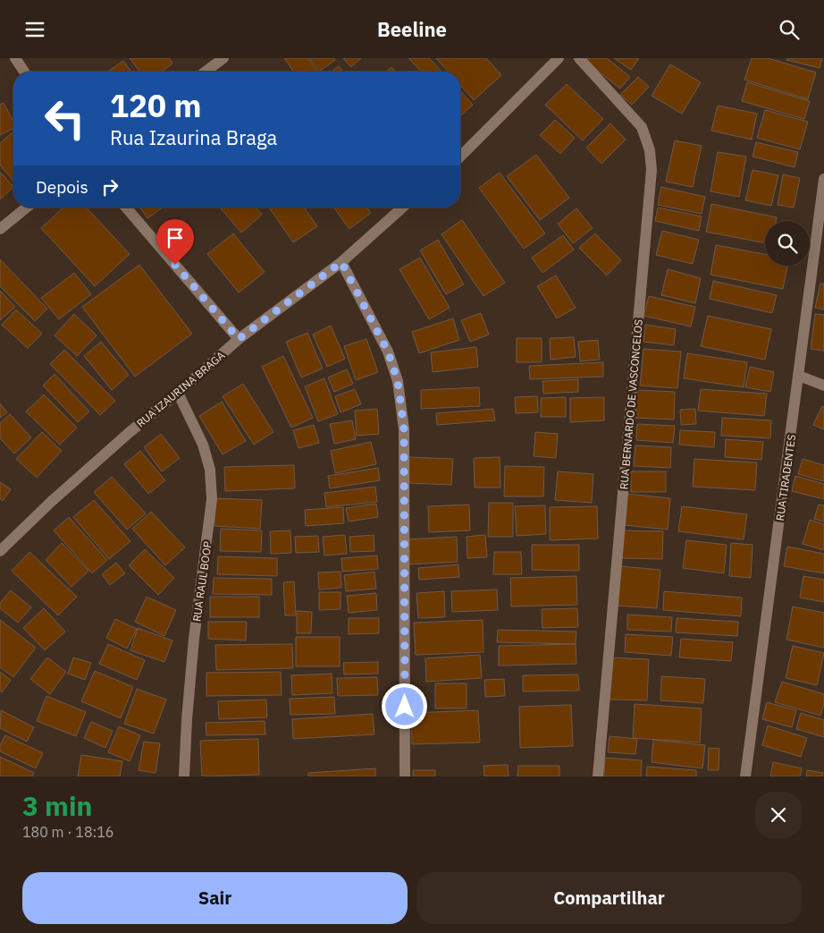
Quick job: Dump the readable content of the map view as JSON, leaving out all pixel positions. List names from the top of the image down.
{
  "streets": {
    "street": [
      "RUA IZAURINA BRAGA",
      "RUA BERNARDO DE VASCONCELOS",
      "RUA TIRADENTES",
      "RUA RAUL BOOP"
    ]
  },
  "crossings": [
    ["RUA IZAURINA BRAGA", "RUA RAUL BOOP"]
  ],
  "page": {
    "header": "Beeline",
    "turn": ["120 m", "Rua Izaurina Braga"],
    "then": "Depois",
    "heading": ["3 min", "180 m · 18:16"],
    "buttons": ["Sair", "Compartilhar"]
  }
}
